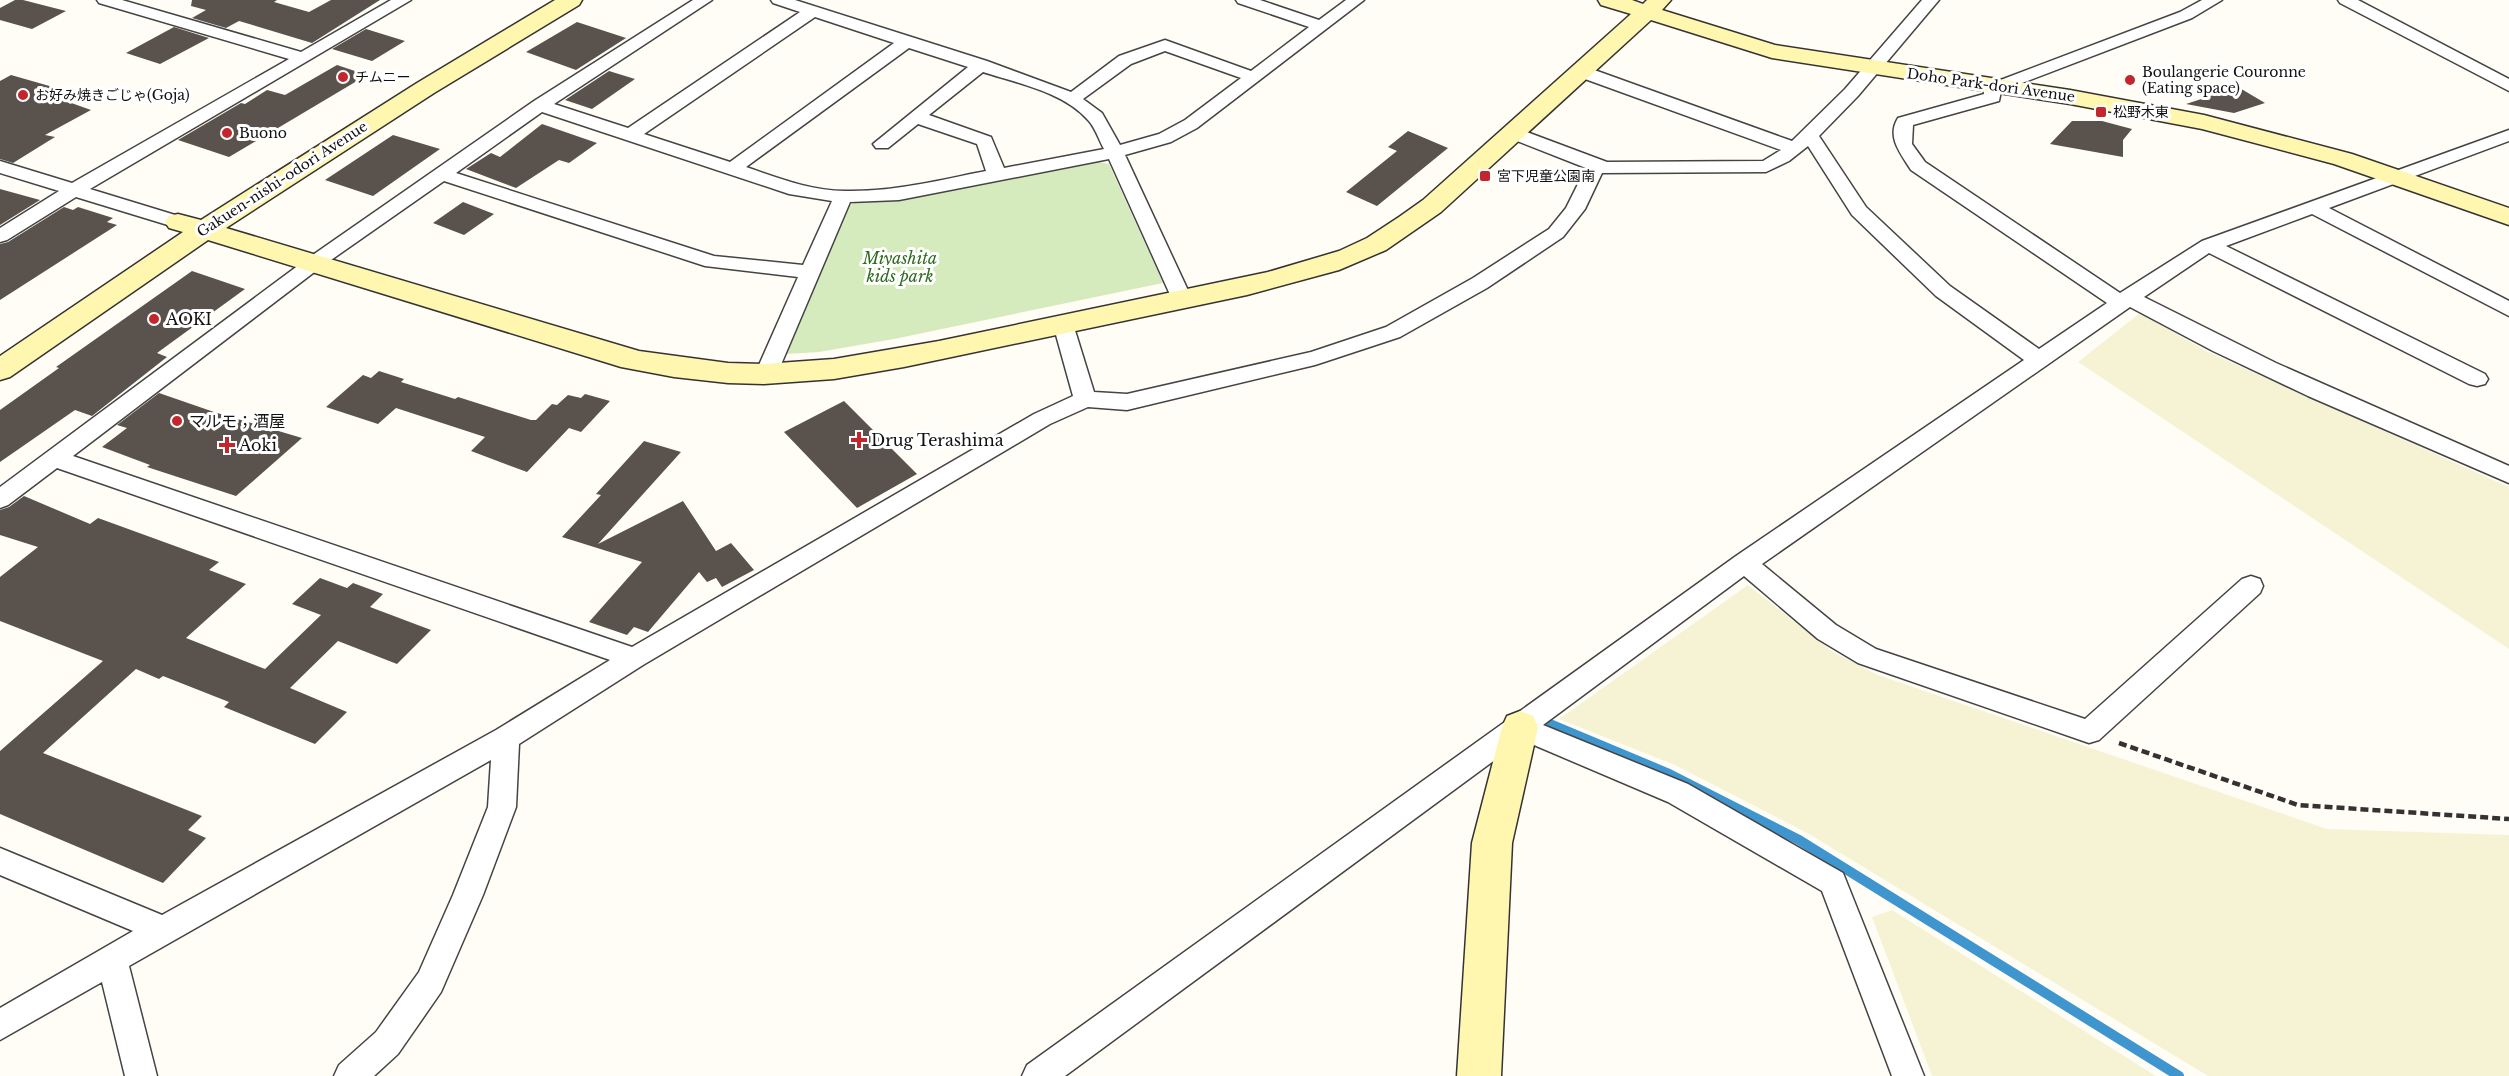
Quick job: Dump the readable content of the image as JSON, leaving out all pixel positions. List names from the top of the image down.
{
  "streets": {
    "street": ["Doho Park-dori Avenue", "Gakuen-nishi-odori Avenue"]
  },
  "parks": ["Miyashita kids park"],
  "places": {
    "other": [
      "チムニー",
      "Boulangerie Couronne (Eating space)",
      "お好み焼きごじゃ(Goja)",
      "Buono",
      "AOKI",
      "マルモ；酒屋"
    ],
    "transit": ["松野木東", "宮下児童公園南"],
    "health": ["Drug Terashima", "Aoki"]
  }
}
